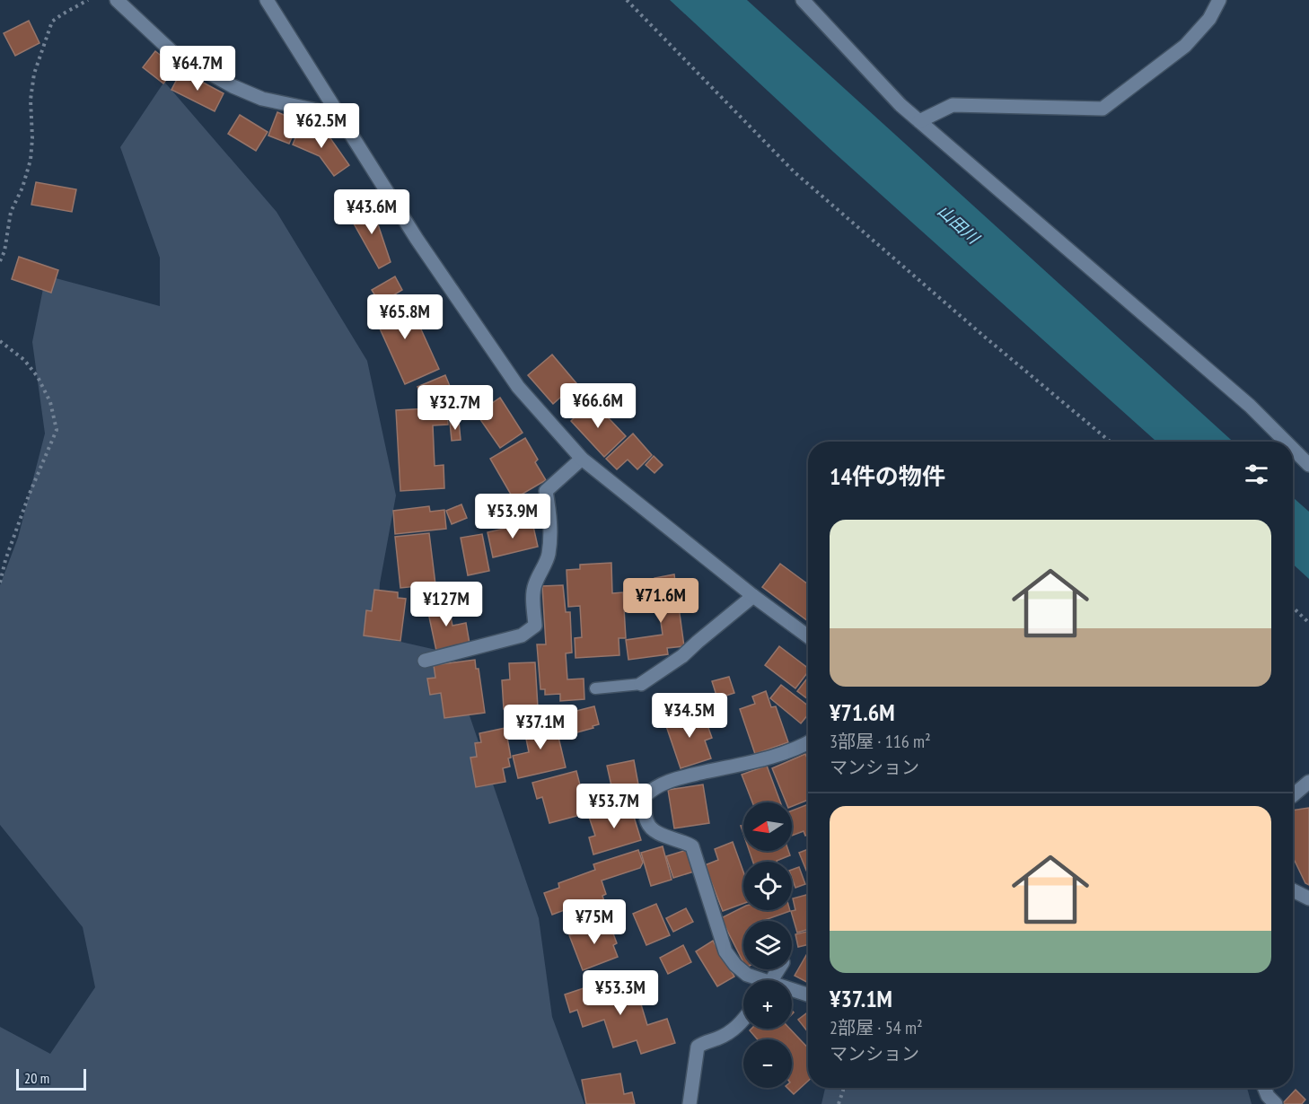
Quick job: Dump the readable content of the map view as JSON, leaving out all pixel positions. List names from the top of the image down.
{
  "water": ["山田川"],
  "scale_bar": "20 m",
  "north": "left",
  "page": {
    "price": [
      "¥64.7M",
      "¥62.5M",
      "¥43.6M",
      "¥65.8M",
      "¥66.6M",
      "¥32.7M",
      "¥53.9M",
      "¥71.6M",
      "¥127M",
      "¥34.5M",
      "¥37.1M",
      "¥53.7M",
      "¥75M",
      "¥53.3M"
    ],
    "heading": "14件の物件",
    "list": [
      {
        "name": "¥71.6M",
        "note": "3部屋 · 116 m² · マンション"
      },
      {
        "name": "¥37.1M",
        "note": "2部屋 · 54 m² · マンション"
      }
    ],
    "map_buttons": ["+", "−"],
    "scale": "20 m"
  }
}
